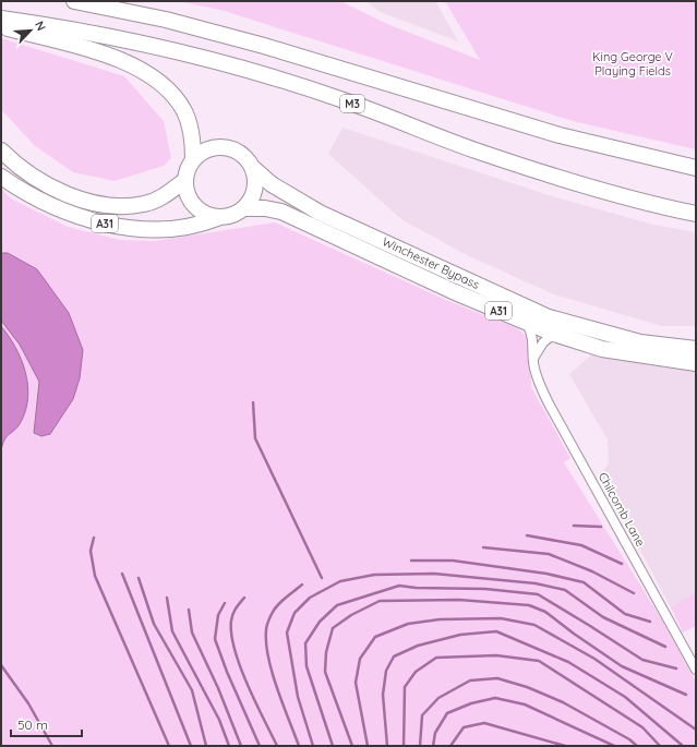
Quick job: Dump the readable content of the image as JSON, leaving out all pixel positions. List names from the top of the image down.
{
  "streets": {
    "highway": ["M3", "A31", "Winchester Bypass"],
    "street": ["Chilcomb Lane"]
  },
  "crossings": [
    ["A31", "Winchester Bypass"],
    ["Winchester Bypass", "Chilcomb Lane"]
  ],
  "parks": ["King George V Playing Fields"],
  "scale_bar": "50 m",
  "north": "top right"
}
